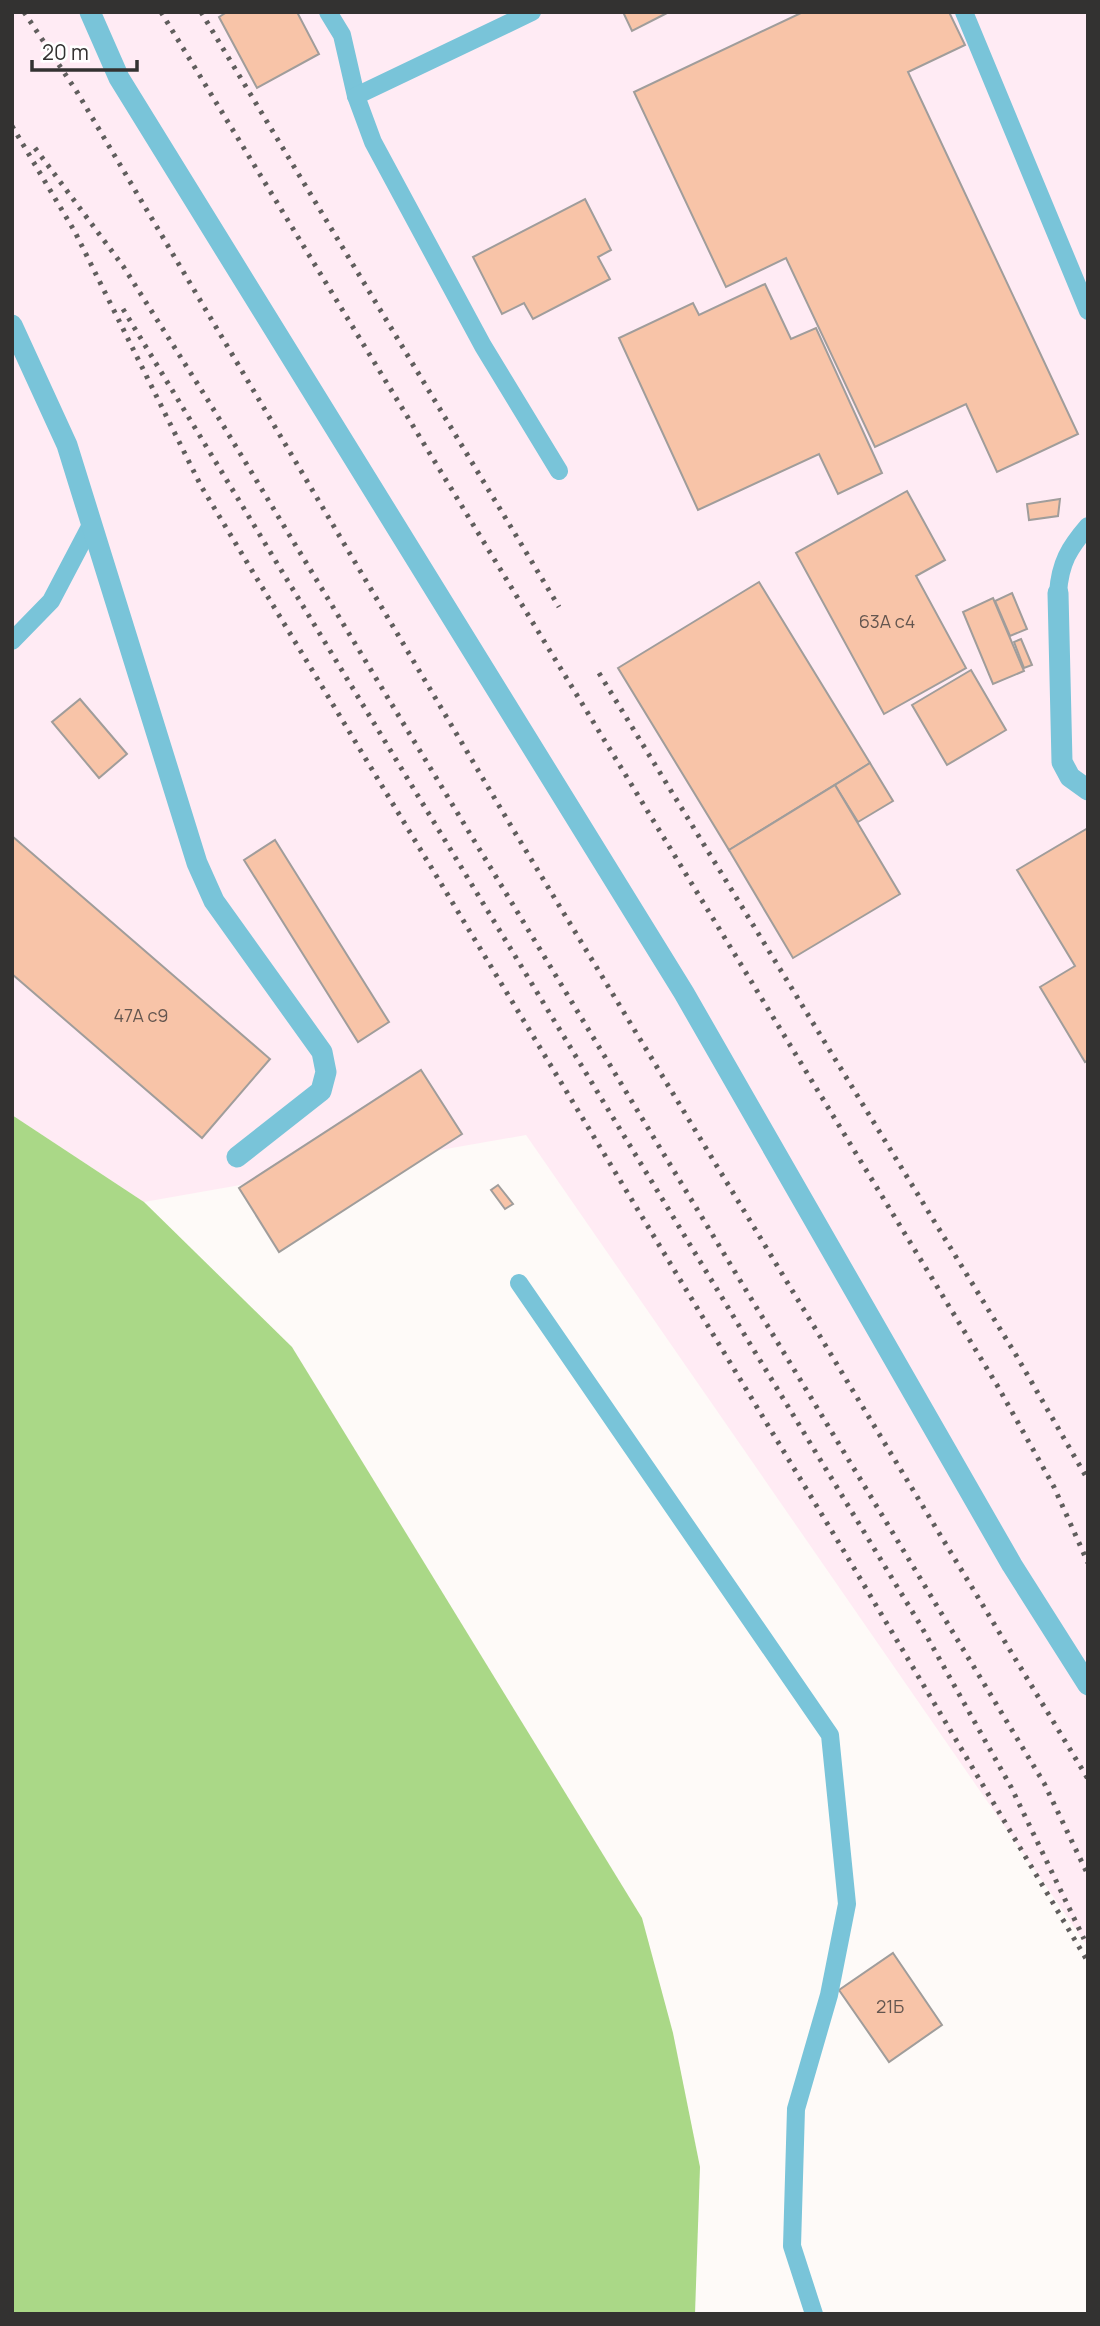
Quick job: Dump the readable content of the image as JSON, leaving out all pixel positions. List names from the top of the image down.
{
  "house_numbers": ["63А с4", "47А с9", "21Б"],
  "scale_bar": "20 m"
}
